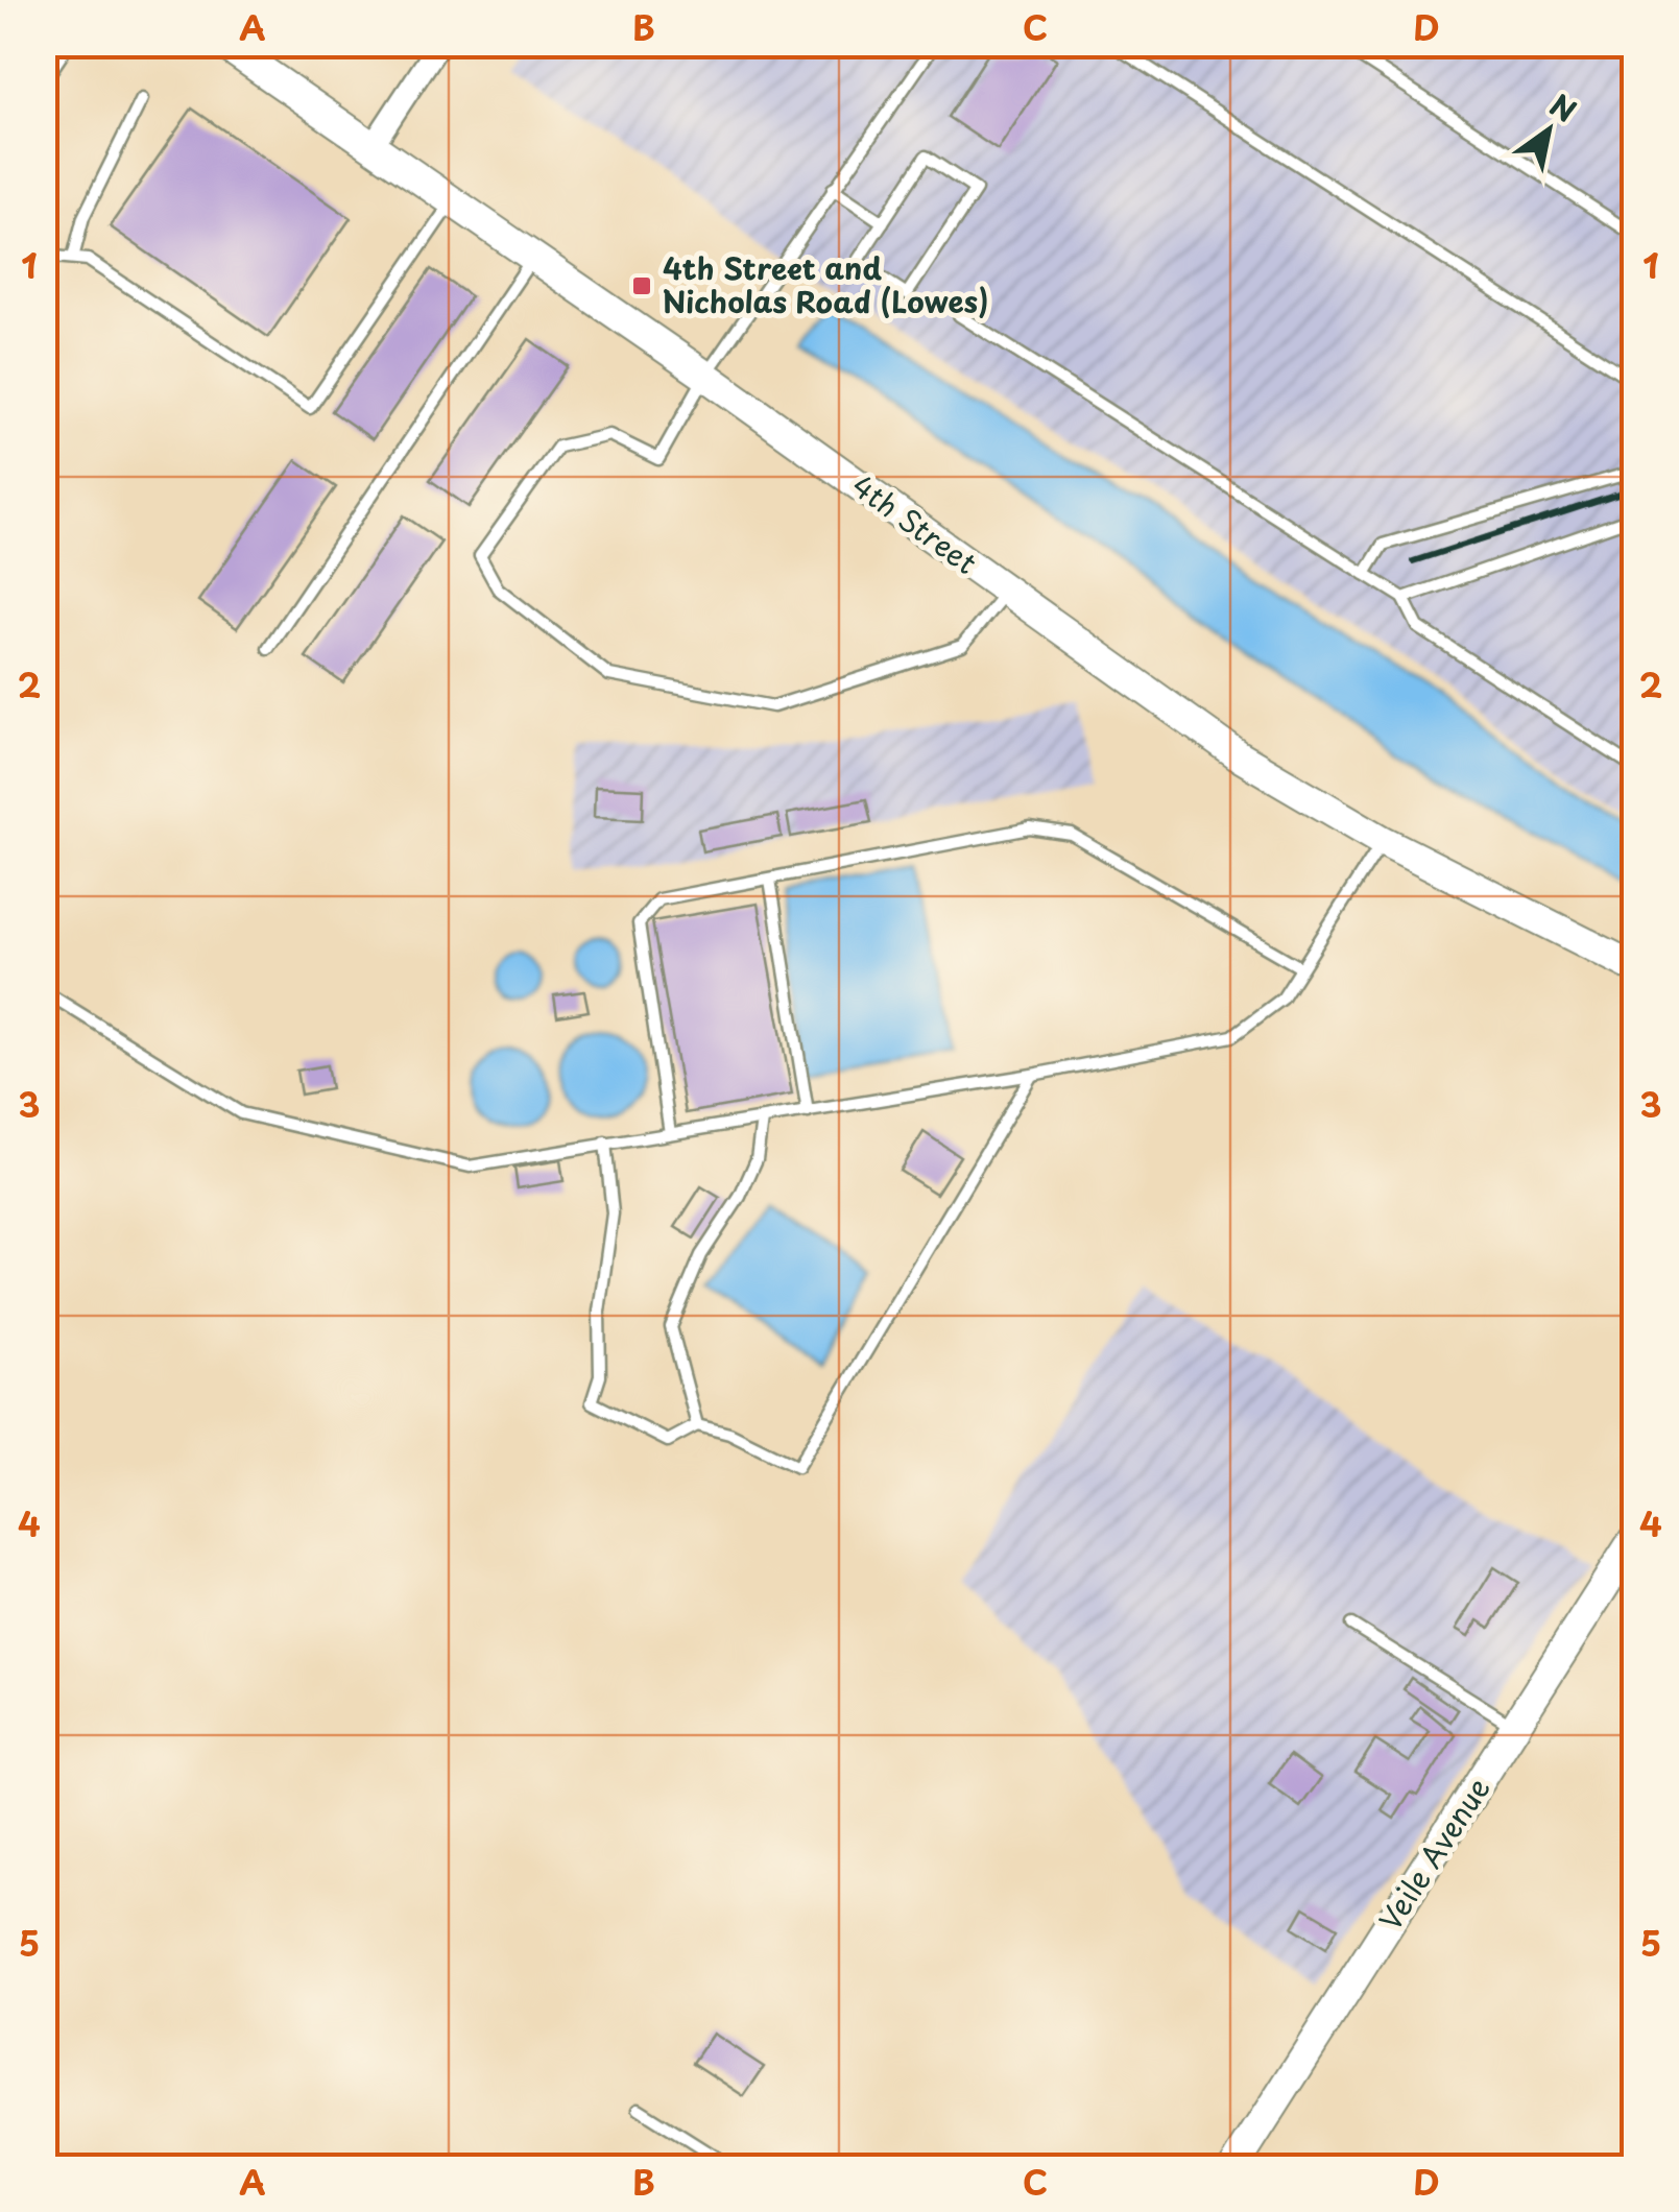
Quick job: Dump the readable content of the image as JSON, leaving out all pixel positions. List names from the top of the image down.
{
  "streets": {
    "street": ["4th Street", "Veile Avenue"]
  },
  "places": {
    "transit": ["4th Street and Nicholas Road (Lowes)"]
  },
  "north": "top right",
  "grid": {
    "columns": [
      "A",
      "B",
      "C",
      "D"
    ],
    "rows": [
      "1",
      "2",
      "3",
      "4",
      "5"
    ]
  }
}
